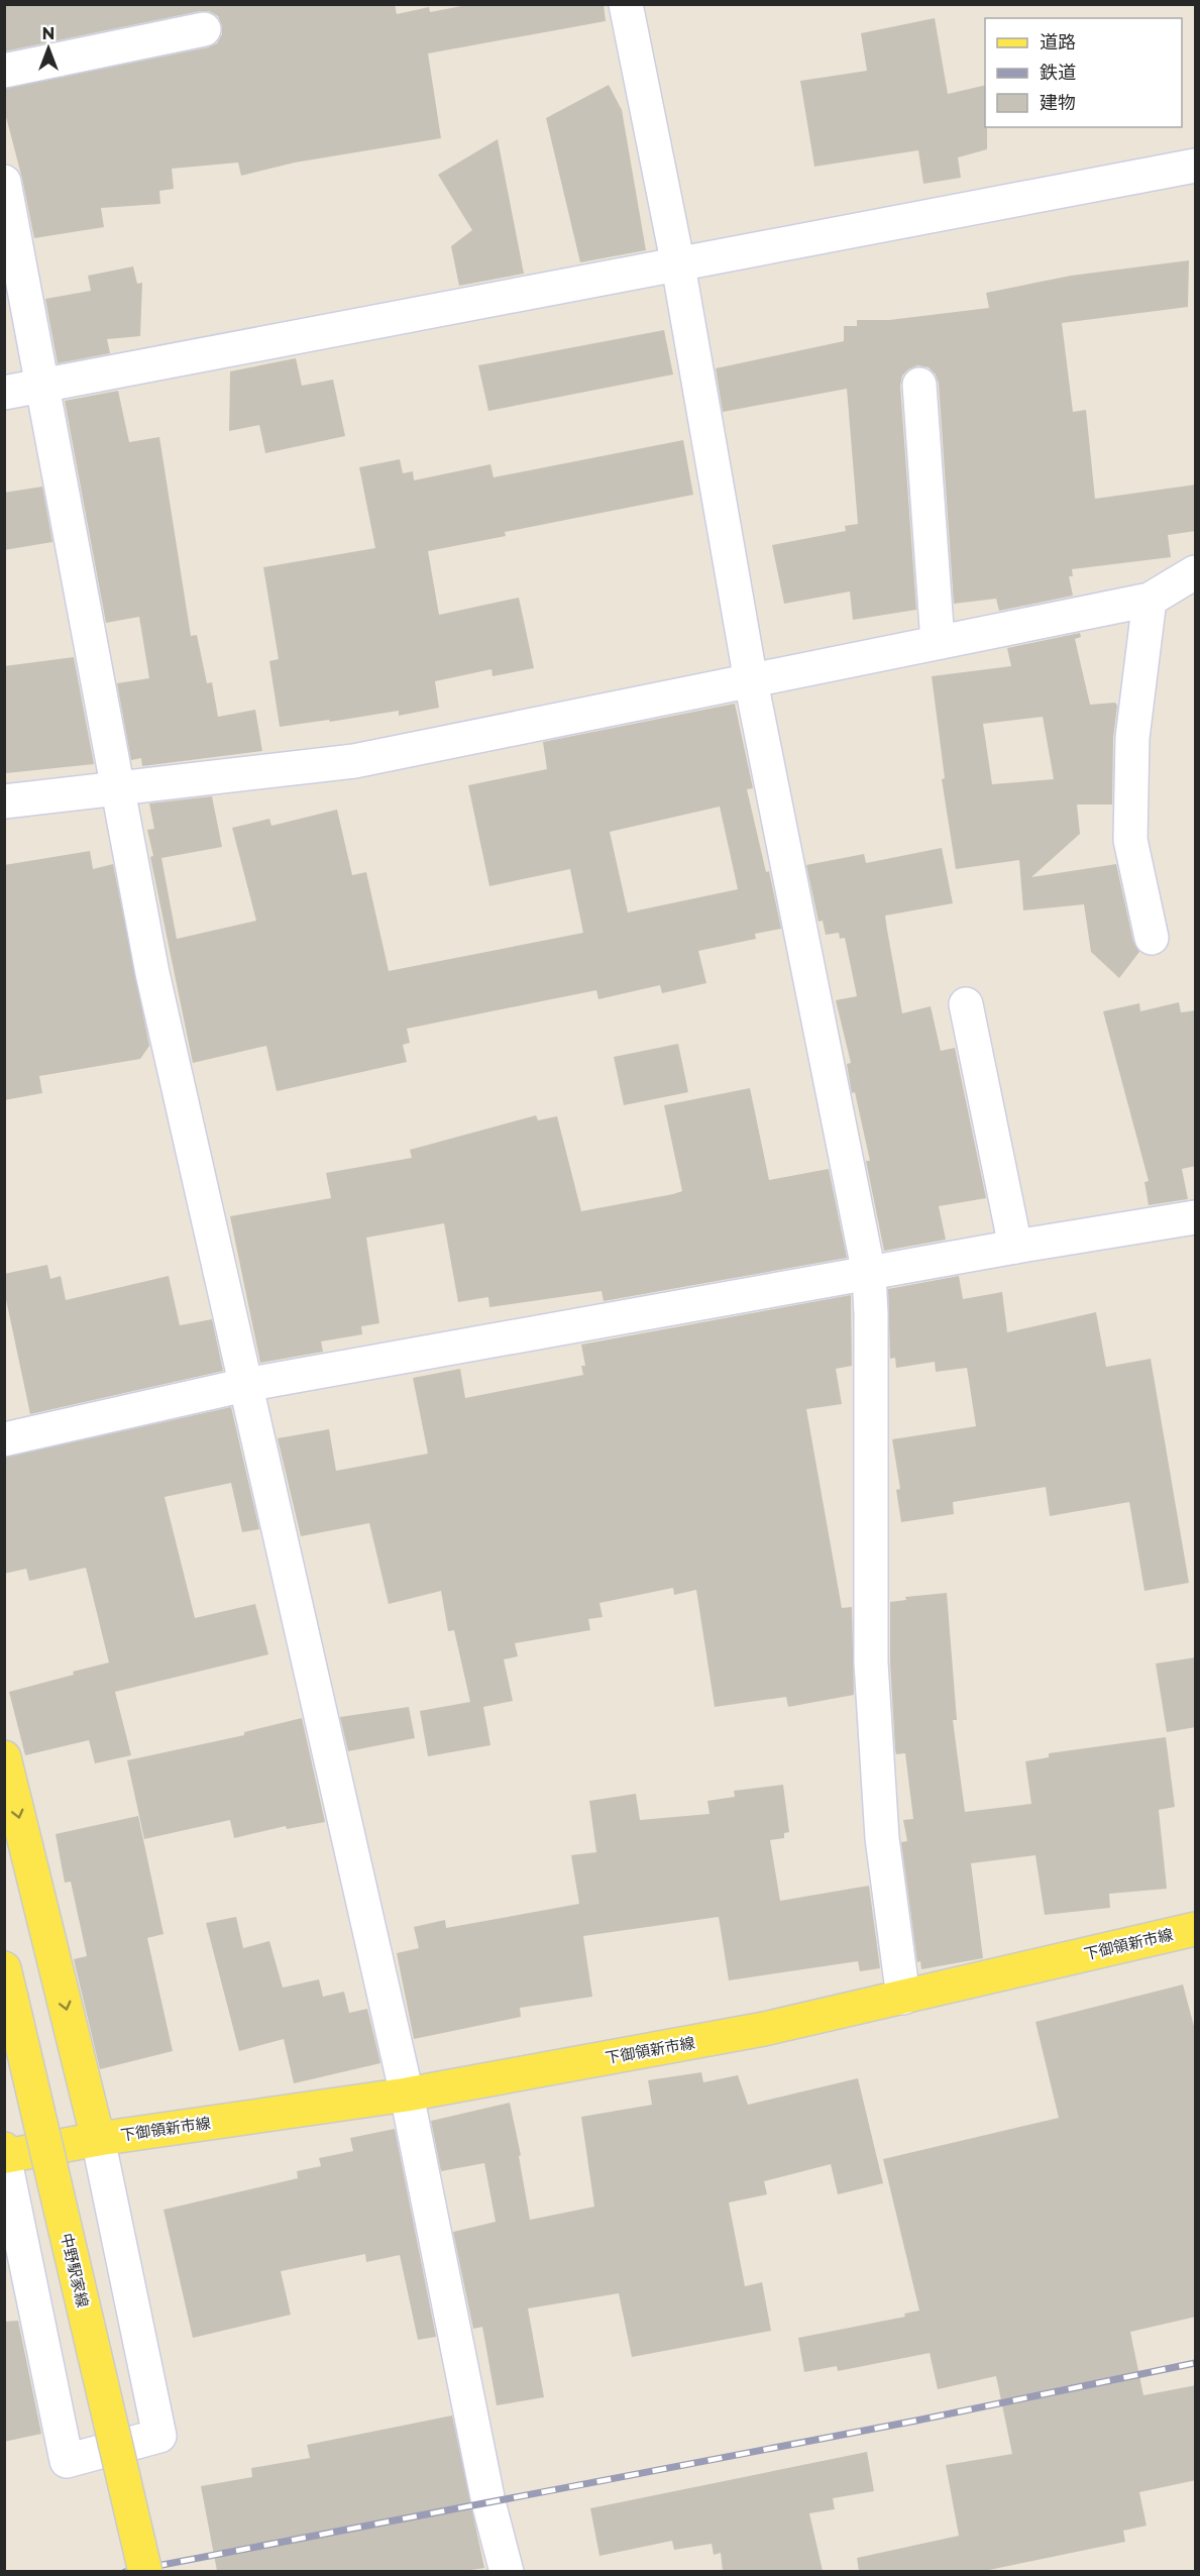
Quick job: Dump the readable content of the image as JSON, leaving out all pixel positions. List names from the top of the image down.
{
  "streets": {
    "main road": ["下御領新市線", "中野駅家線"]
  },
  "legend": ["道路", "鉄道", "建物"],
  "north": "top"
}
